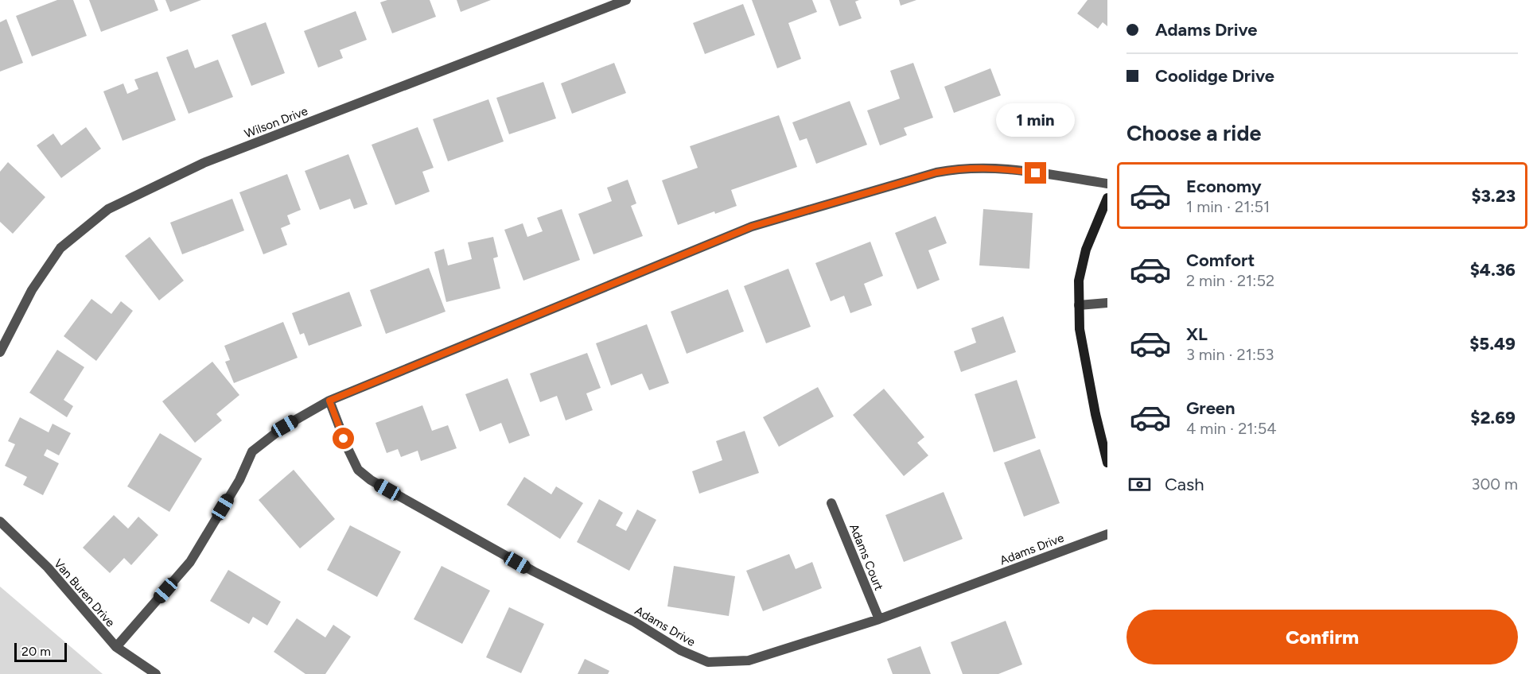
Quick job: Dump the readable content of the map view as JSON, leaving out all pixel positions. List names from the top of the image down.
{
  "streets": {
    "street": [
      "Wilson Drive",
      "Adams Drive",
      "Adams Court",
      "Van Buren Drive"
    ]
  },
  "crossings": [
    ["Adams Drive", "Adams Court"]
  ],
  "scale_bar": "20 m",
  "page": {
    "banner": ["Adams Drive", "Coolidge Drive"],
    "bubble": "1 min",
    "heading": "Choose a ride",
    "list": [
      {
        "name": "Economy",
        "note": "1 min · 21:51",
        "value": "$3.23"
      },
      {
        "name": "Comfort",
        "note": "2 min · 21:52",
        "value": "$4.36"
      },
      {
        "name": "XL",
        "note": "3 min · 21:53",
        "value": "$5.49"
      },
      {
        "name": "Green",
        "note": "4 min · 21:54",
        "value": "$2.69"
      }
    ],
    "pay": ["Cash", "300 m"],
    "buttons": "Confirm",
    "scale": "20 m"
  }
}
